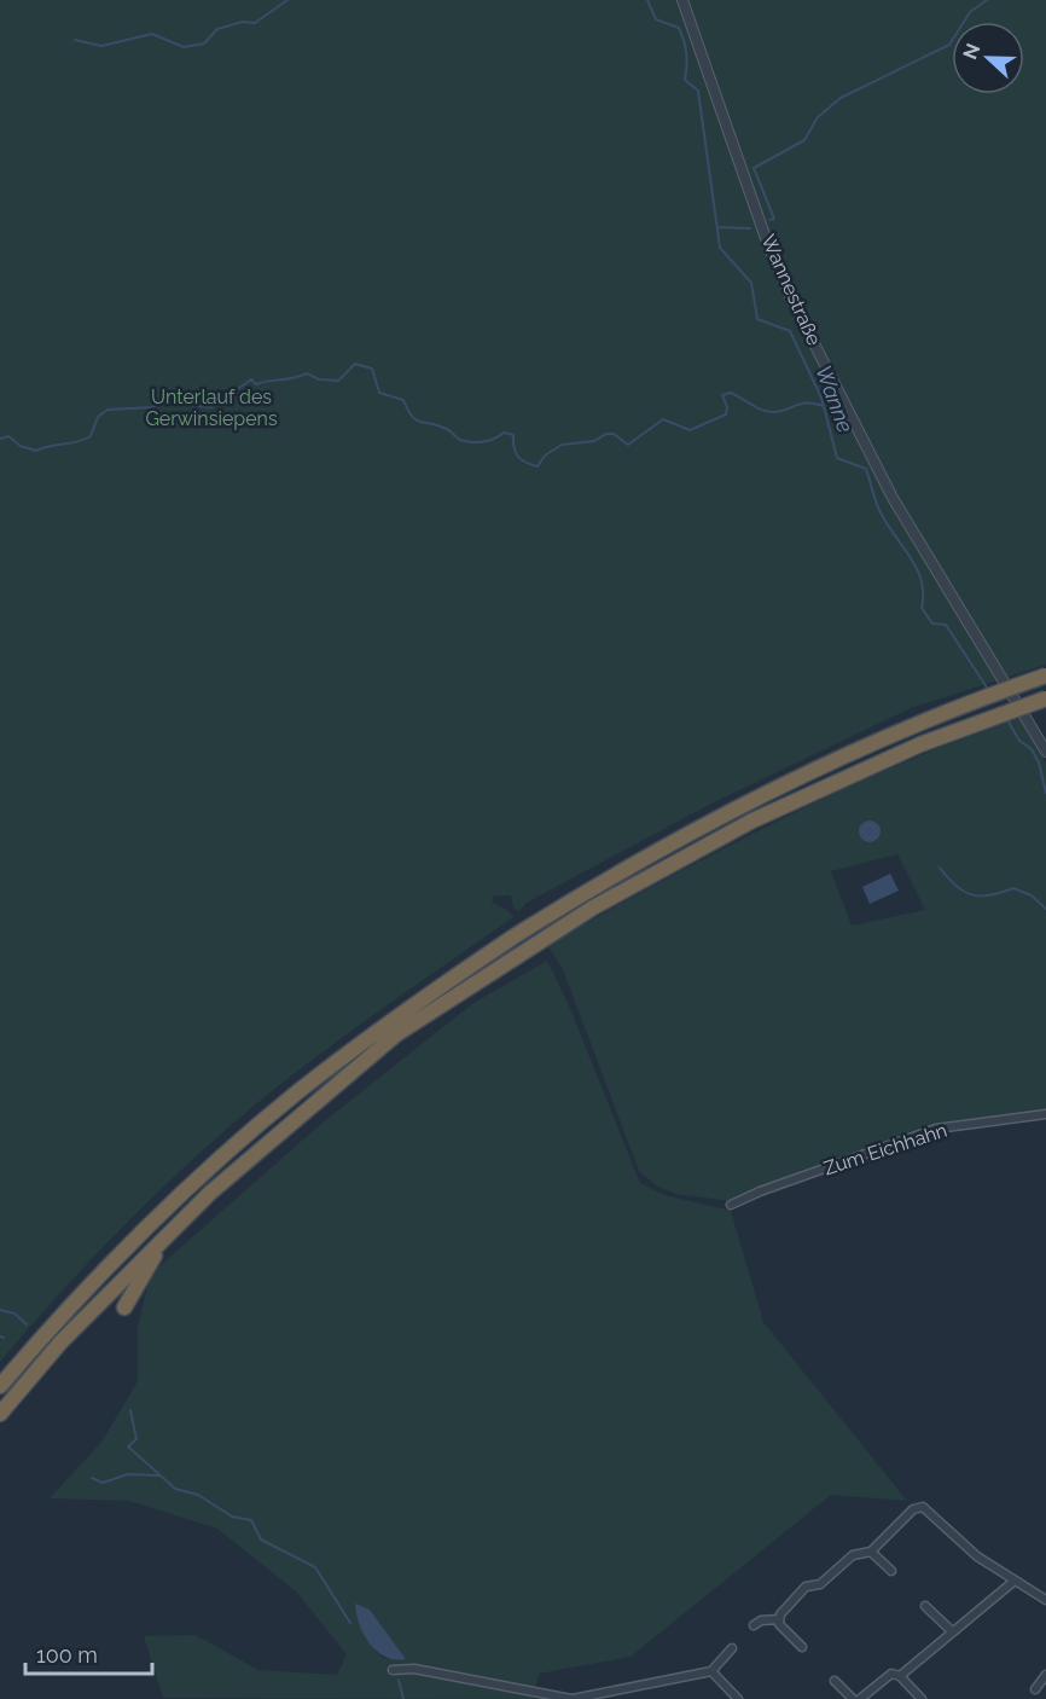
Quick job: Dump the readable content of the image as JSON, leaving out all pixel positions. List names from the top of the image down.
{
  "streets": {
    "street": ["Wannestraße", "Zum Eichhahn"]
  },
  "water": ["Wanne"],
  "parks": ["Unterlauf des Gerwinsiepens"],
  "scale_bar": "100 m",
  "north": "left"
}
